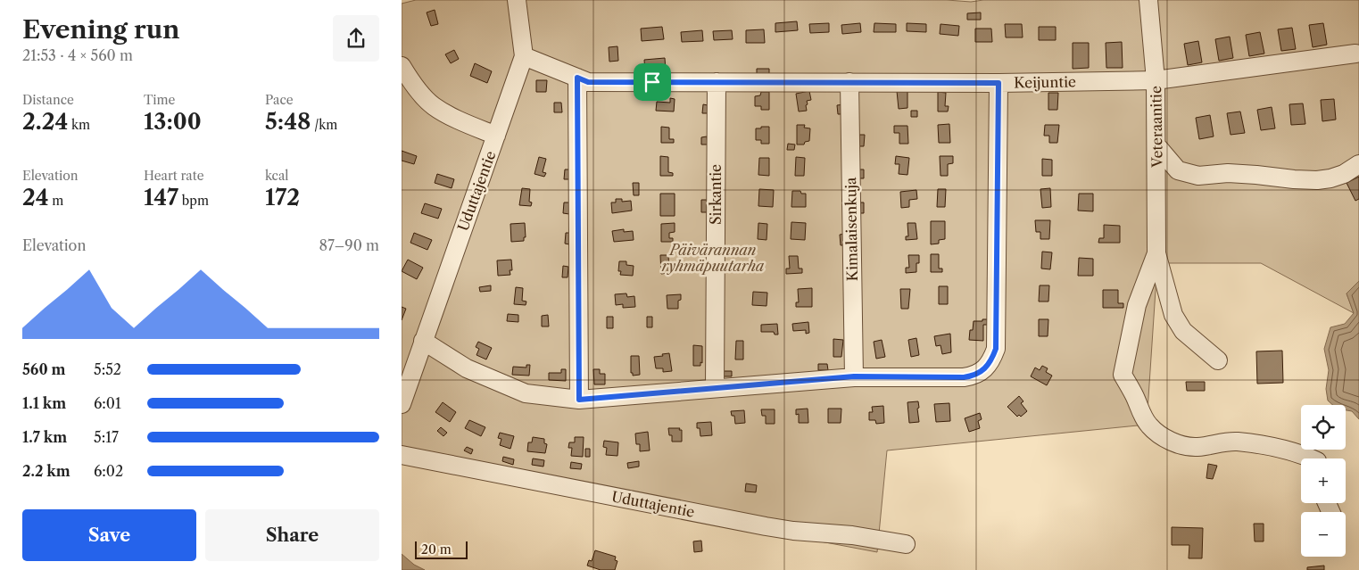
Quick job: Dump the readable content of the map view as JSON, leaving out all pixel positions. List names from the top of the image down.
{
  "streets": {
    "street": [
      "Keijuntie",
      "Veteraanitie",
      "Uduttajentie",
      "Sirkantie",
      "Kimalaisenkuja"
    ]
  },
  "crossings": [
    ["Keijuntie", "Veteraanitie"],
    ["Keijuntie", "Uduttajentie"],
    ["Keijuntie", "Sirkantie"],
    ["Keijuntie", "Kimalaisenkuja"]
  ],
  "parks": ["Päivärannan ryhmäpuutarha"],
  "scale_bar": "20 m",
  "page": {
    "heading": ["Evening run", "21:53 · 4 × 560 m"],
    "stats": [
      ["Distance", "2.24 km"],
      ["Time", "13:00"],
      ["Pace", "5:48 /km"],
      ["Elevation", "24 m"],
      ["Heart rate", "147 bpm"],
      ["kcal", "172"]
    ],
    "chart": ["Elevation", "87–90 m"],
    "list": [
      {
        "name": "560 m",
        "note": "5:52"
      },
      {
        "name": "1.1 km",
        "note": "6:01"
      },
      {
        "name": "1.7 km",
        "note": "5:17"
      },
      {
        "name": "2.2 km",
        "note": "6:02"
      }
    ],
    "map_buttons": ["+", "−"],
    "buttons": ["Save", "Share"],
    "scale": "20 m"
  }
}
